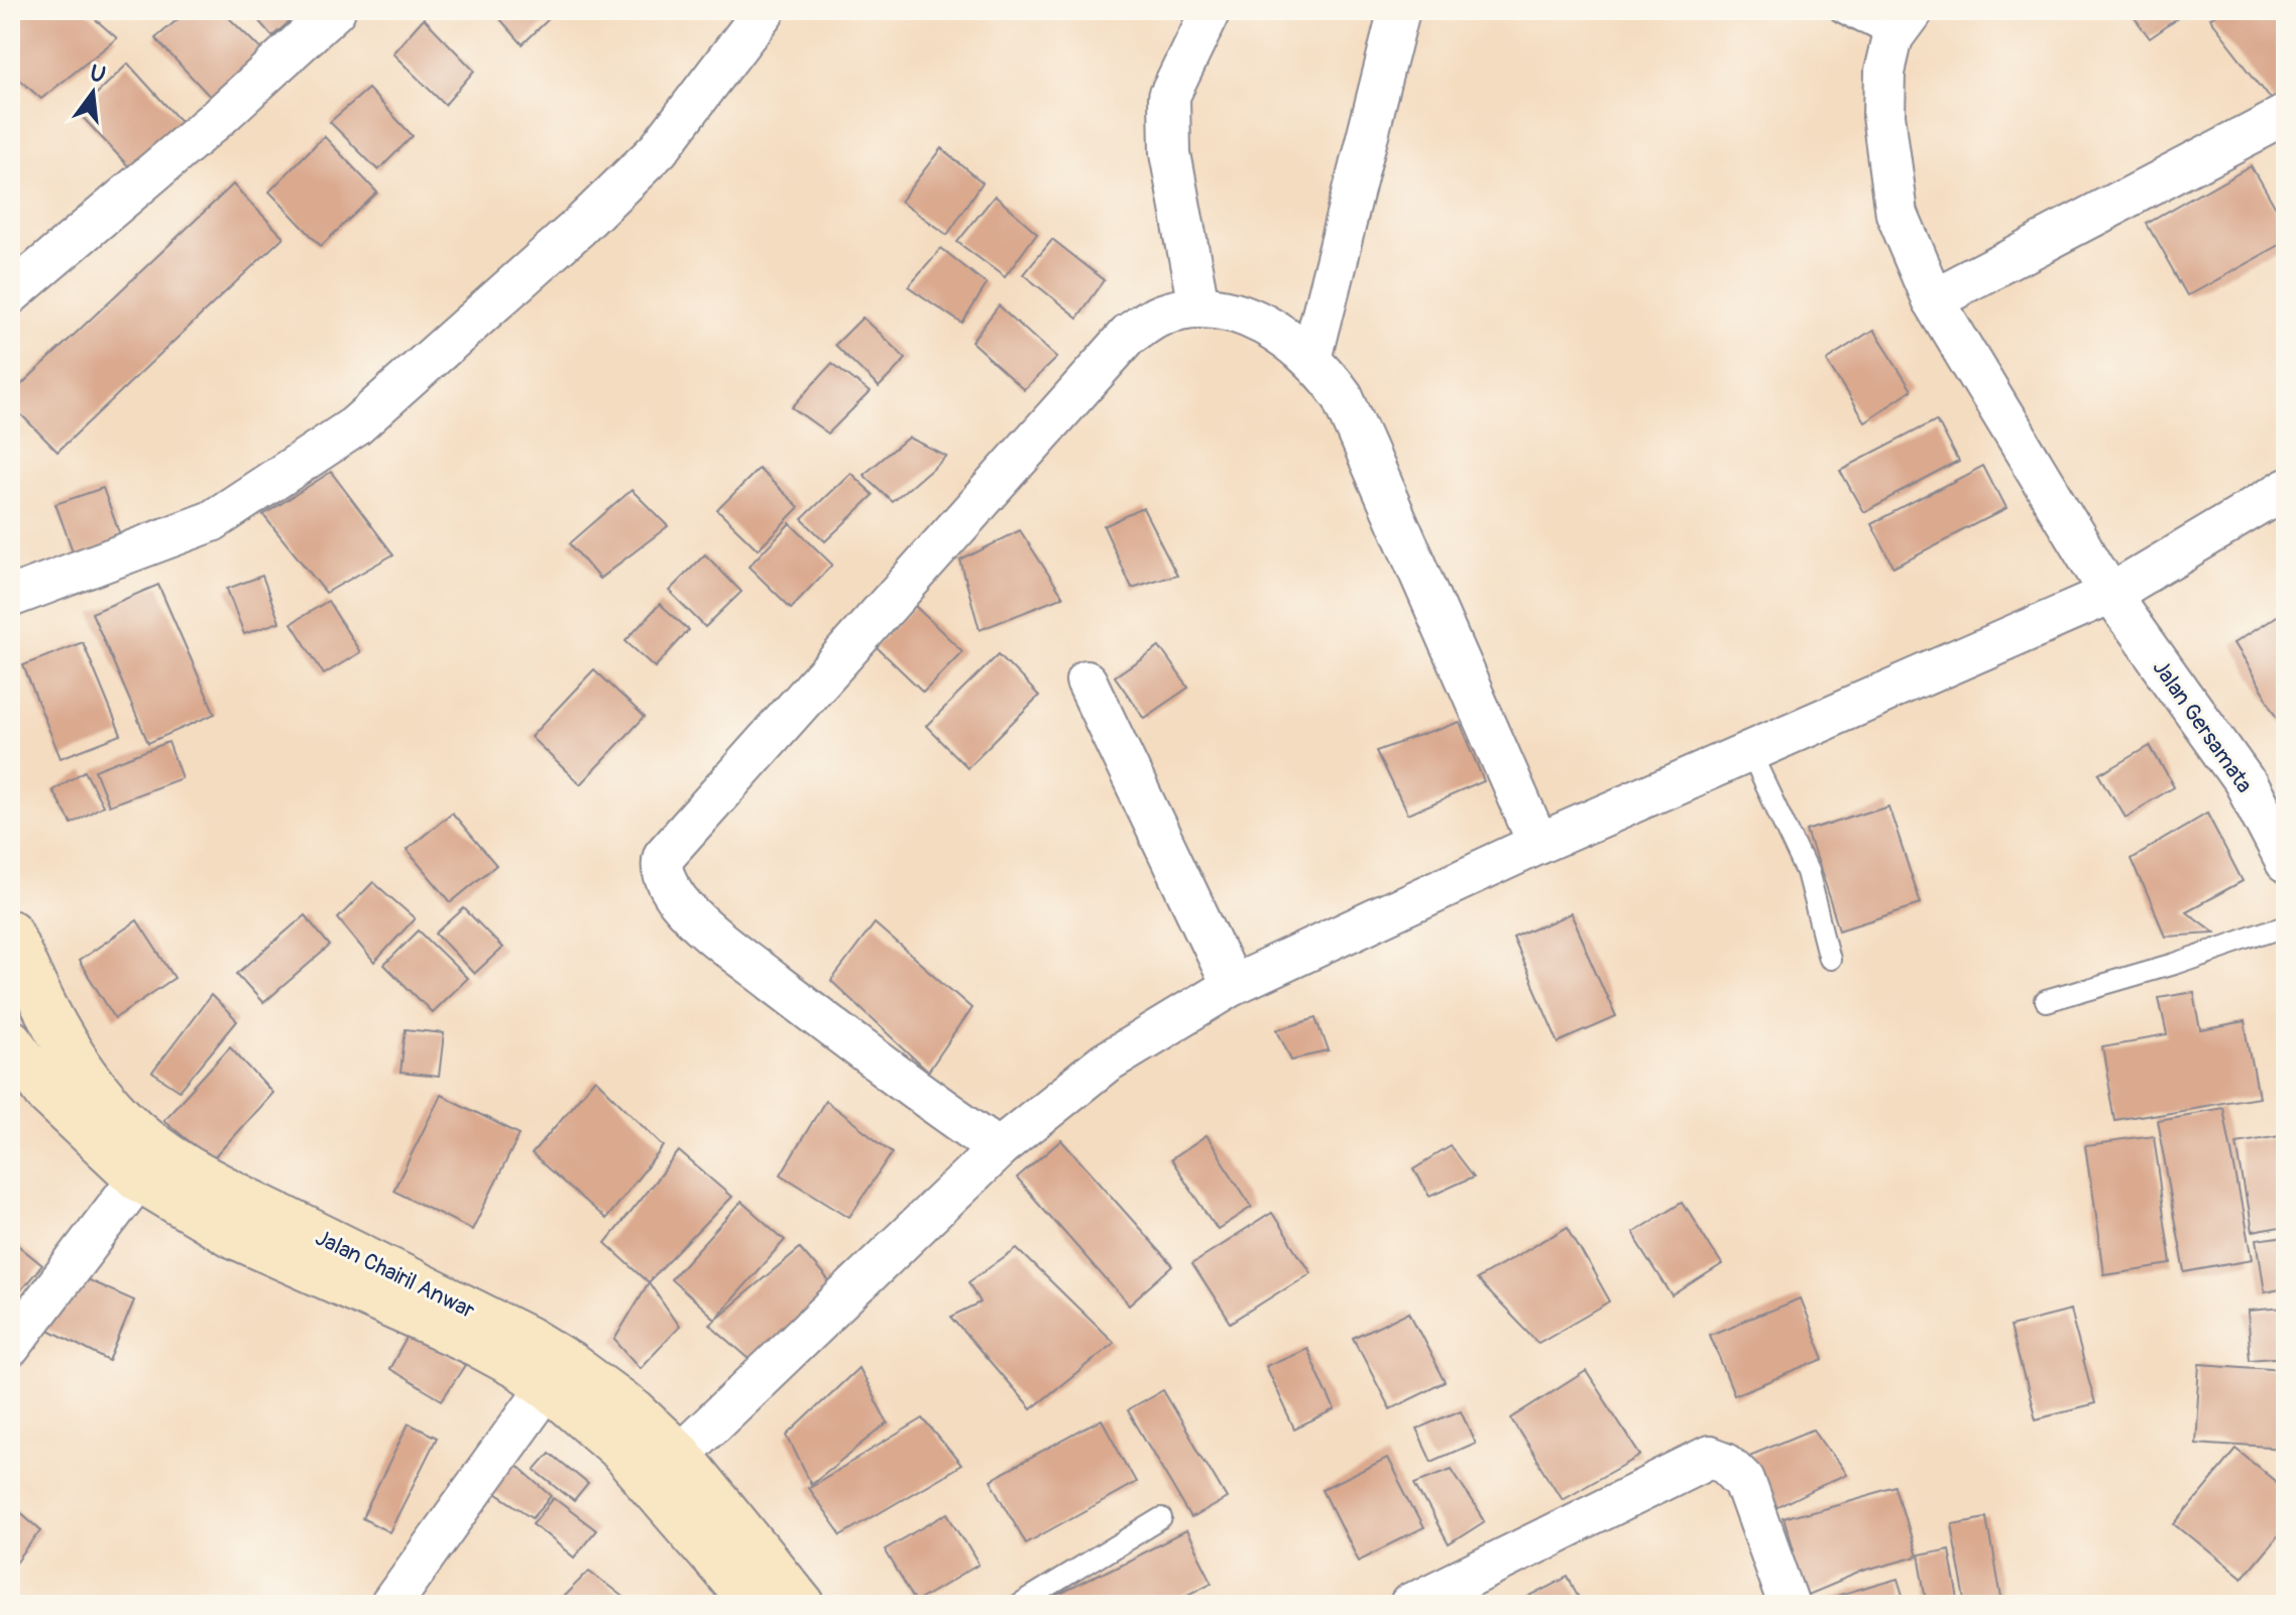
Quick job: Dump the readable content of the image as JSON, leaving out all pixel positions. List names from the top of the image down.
{
  "streets": {
    "main road": ["Jalan Chairil Anwar"],
    "street": ["Jalan Gersamata"]
  },
  "north": "top"
}
